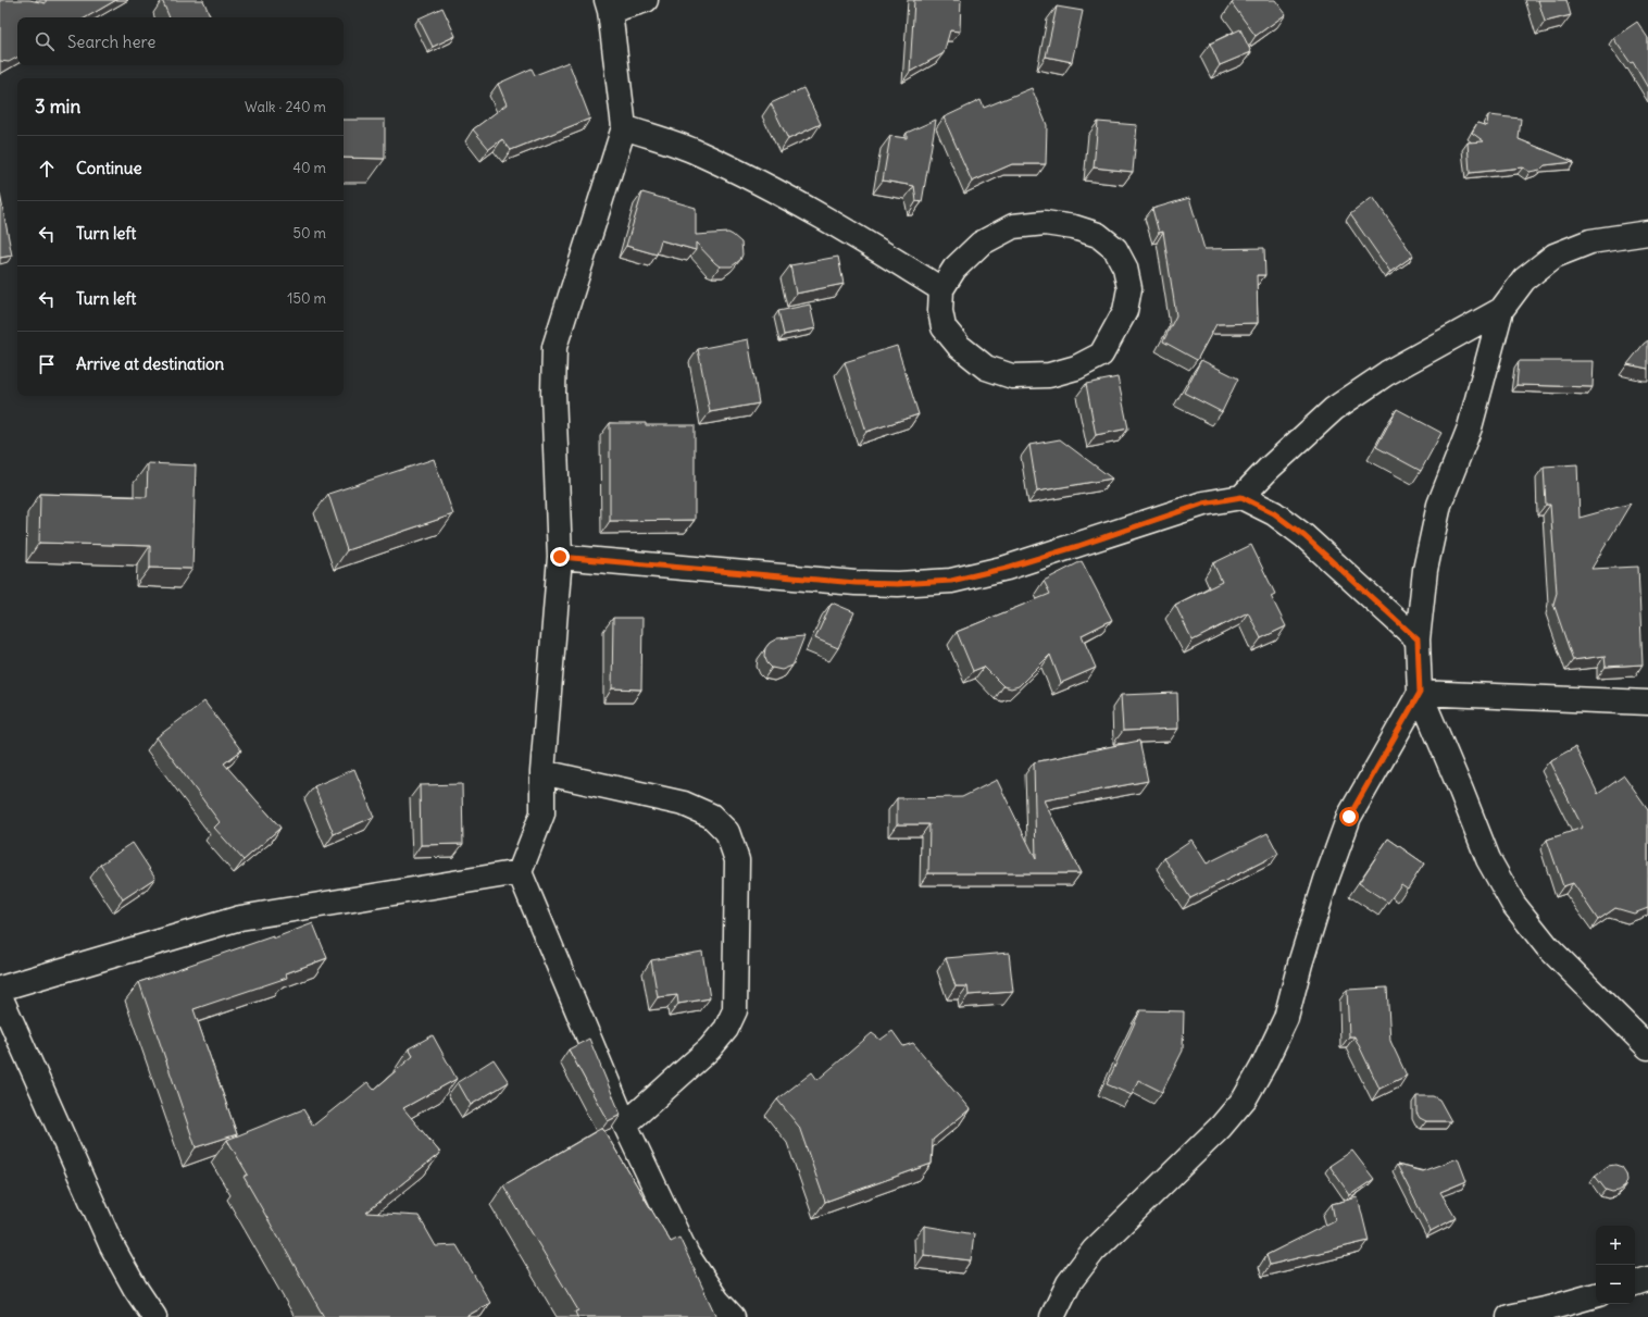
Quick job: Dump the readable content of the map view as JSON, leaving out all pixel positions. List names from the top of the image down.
{
  "page": {
    "search": "Search here",
    "heading": ["3 min", "Walk · 240 m"],
    "list": [
      ["Continue", "40 m"],
      ["Turn left", "50 m"],
      ["Turn left", "150 m"],
      "Arrive at destination"
    ],
    "map_buttons": ["+", "−"]
  }
}
